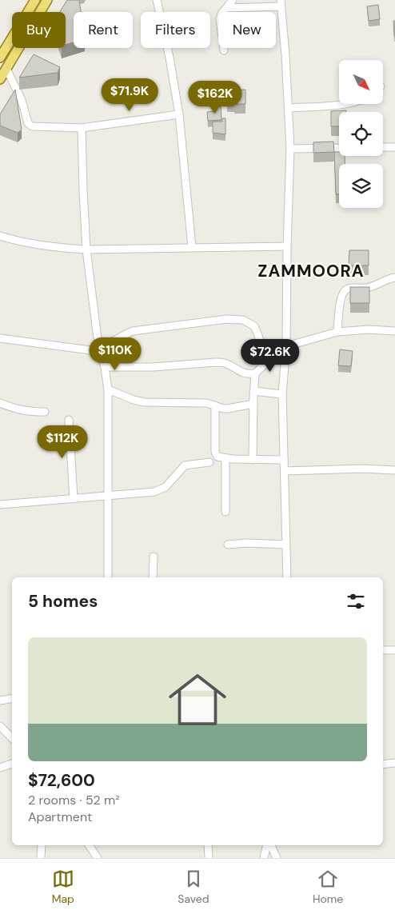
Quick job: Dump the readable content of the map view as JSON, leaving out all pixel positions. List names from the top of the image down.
{
  "districts": ["ZAMMOORA"],
  "north": "bottom right",
  "page": {
    "chip": [
      "Buy",
      "Rent",
      "Filters",
      "New"
    ],
    "price": [
      "$71.9K",
      "$162K",
      "$110K",
      "$72.6K",
      "$112K"
    ],
    "heading": "5 homes",
    "list": [
      {
        "name": "$72,600",
        "note": "2 rooms · 52 m² · Apartment"
      }
    ],
    "tabs": ["Map", "Saved", "Home"]
  }
}
